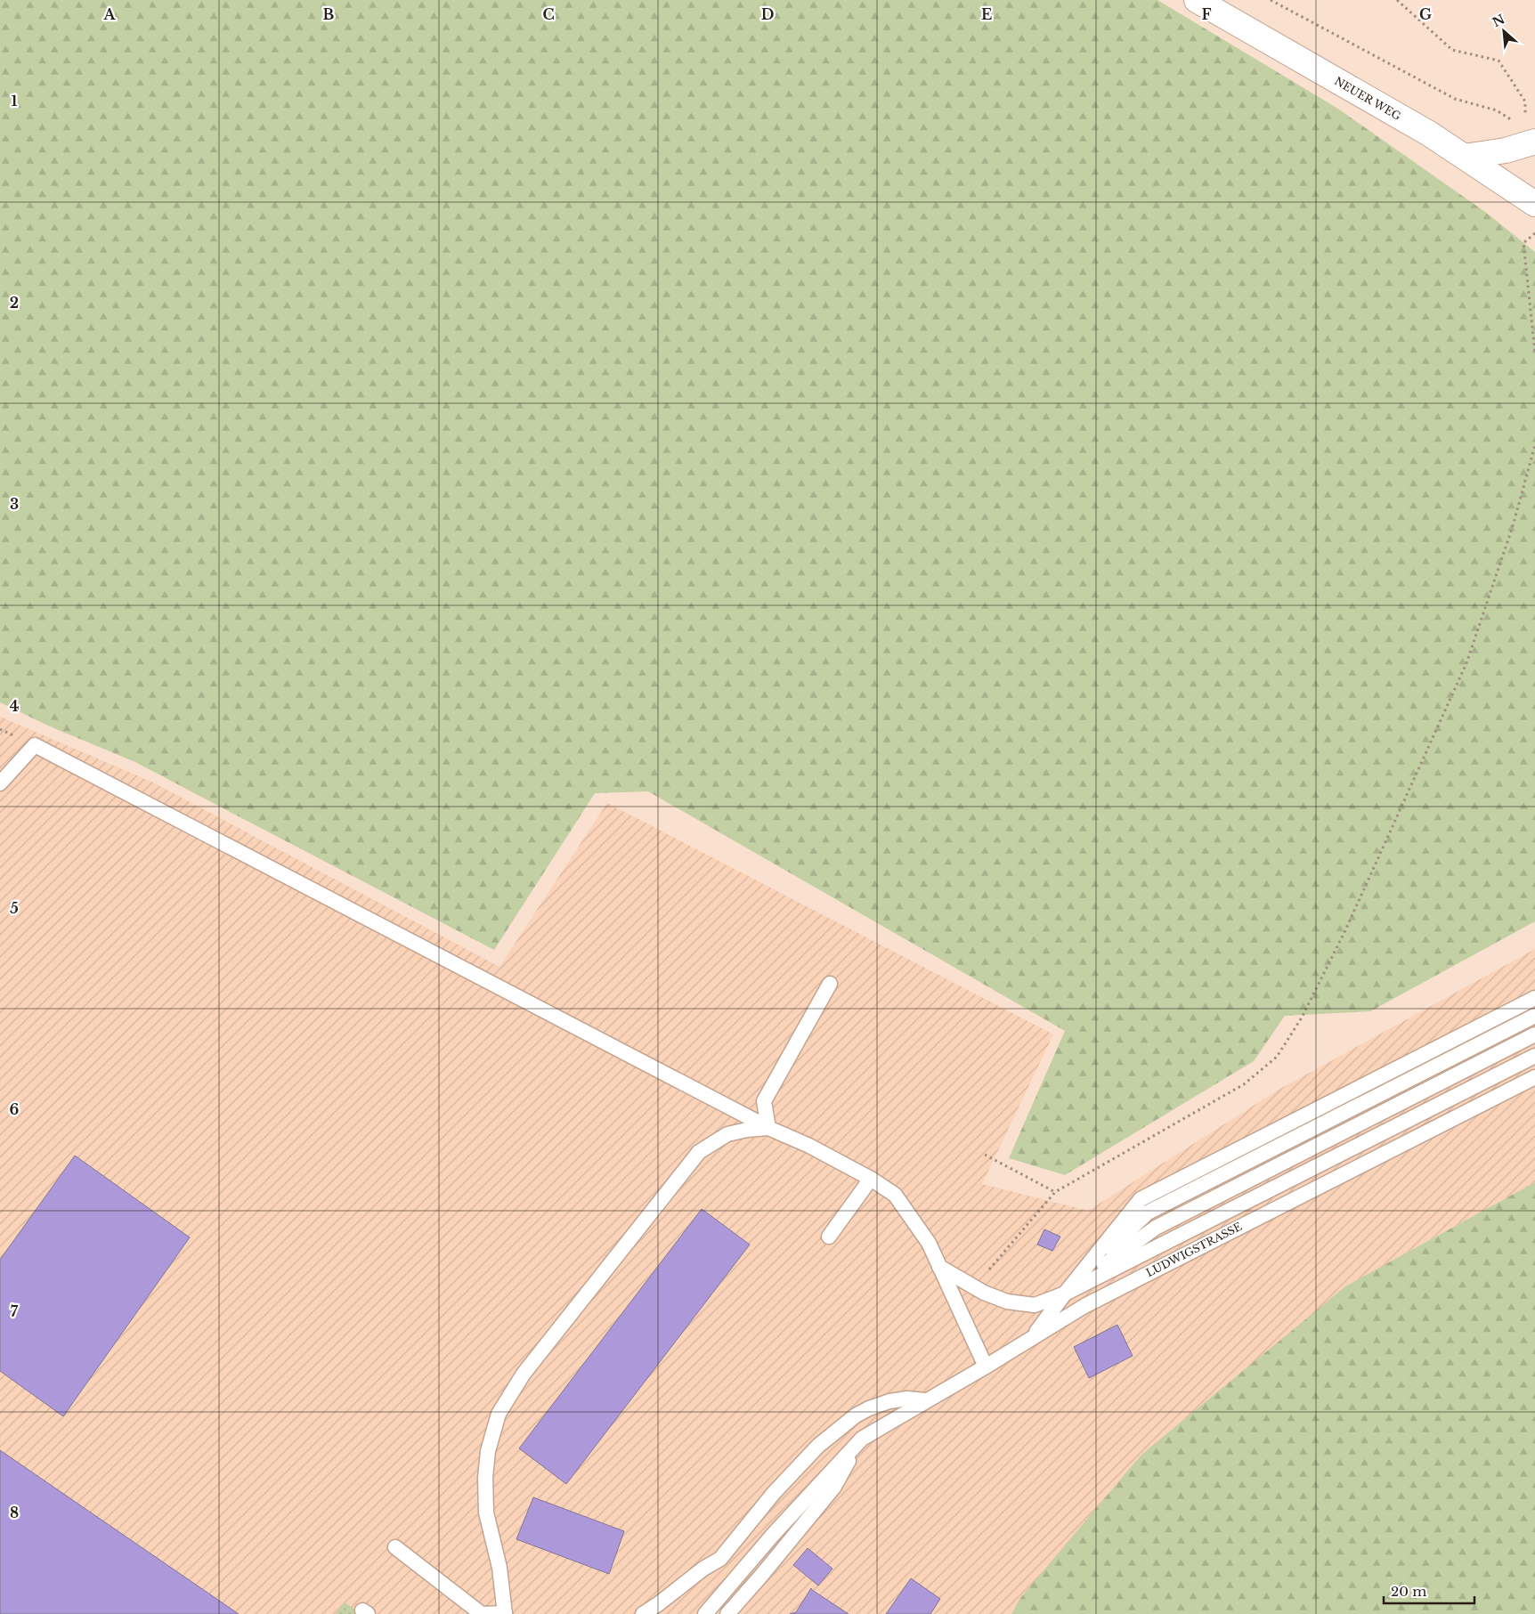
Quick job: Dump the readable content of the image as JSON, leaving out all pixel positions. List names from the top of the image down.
{
  "streets": {
    "main road": ["NEUER WEG"],
    "lane": ["LUDWIGSTRASSE"]
  },
  "scale_bar": "20 m",
  "north": "top left",
  "grid": {
    "columns": [
      "A",
      "B",
      "C",
      "D",
      "E",
      "F",
      "G"
    ],
    "rows": [
      "1",
      "2",
      "3",
      "4",
      "5",
      "6",
      "7",
      "8"
    ]
  }
}
